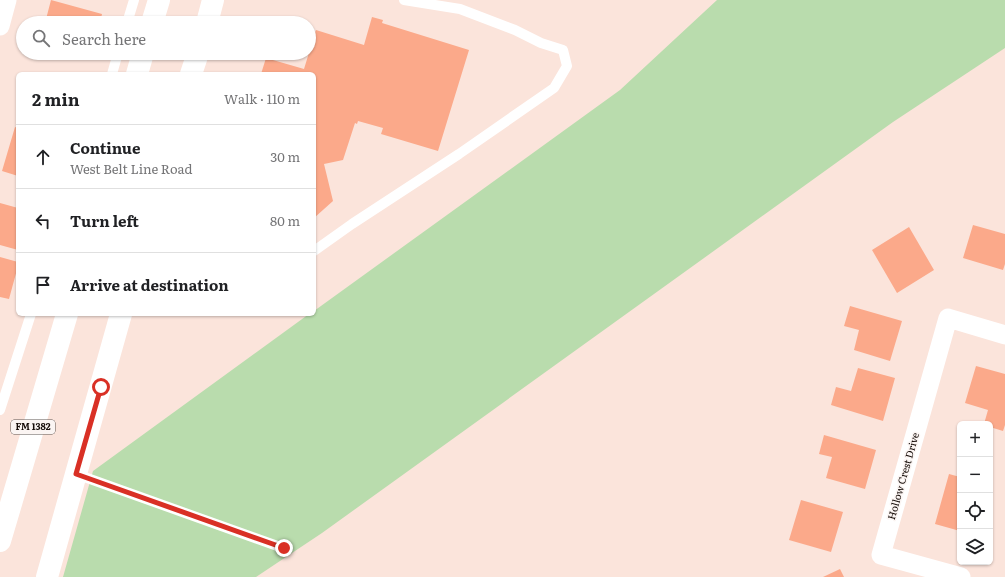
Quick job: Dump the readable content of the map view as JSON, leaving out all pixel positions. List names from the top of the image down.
{
  "streets": {
    "main road": ["FM 1382"],
    "street": ["Hollow Crest Drive"]
  },
  "page": {
    "search": "Search here",
    "heading": ["2 min", "Walk · 110 m"],
    "list": [
      ["Continue", "West Belt Line Road", "30 m"],
      ["Turn left", "80 m"],
      "Arrive at destination"
    ],
    "map_buttons": ["+", "−"]
  }
}
